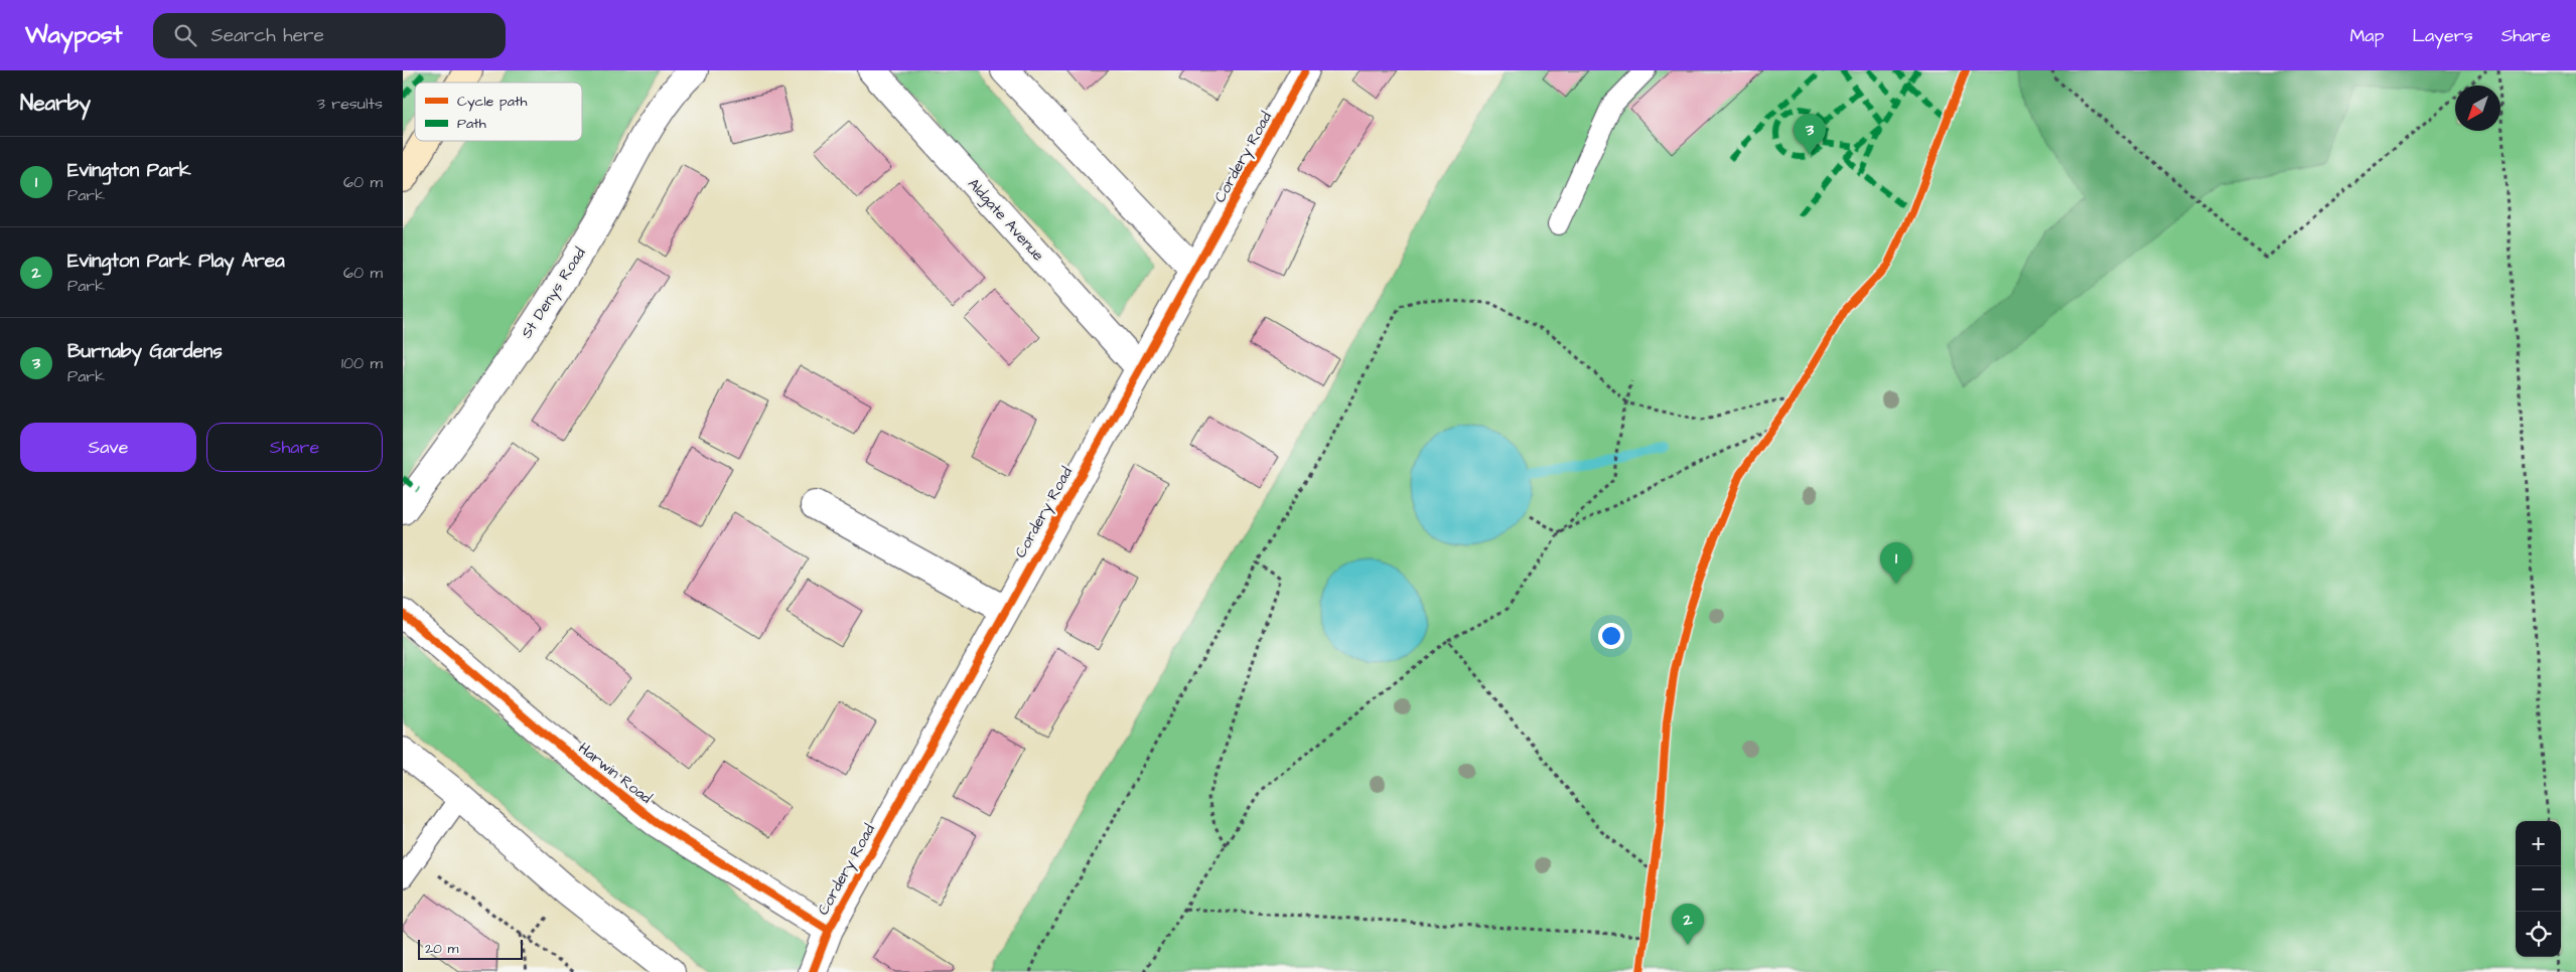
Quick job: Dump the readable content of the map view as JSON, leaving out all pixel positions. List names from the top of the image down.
{
  "streets": {
    "street": [
      "Cordery Road",
      "Aldgate Avenue",
      "St Denys Road",
      "Harwin Road"
    ]
  },
  "crossings": [
    ["Cordery Road", "Aldgate Avenue"],
    ["Cordery Road", "Harwin Road"]
  ],
  "legend": ["Cycle path", "Path"],
  "scale_bar": "20 m",
  "north": "bottom left",
  "page": {
    "header": "Waypost",
    "search": "Search here",
    "nav": ["Map", "Layers", "Share"],
    "heading": ["Nearby", "3 results"],
    "pins": ["3", "1", "2"],
    "list": [
      {
        "mark": "1",
        "name": "Evington Park",
        "note": "Park",
        "value": "60 m"
      },
      {
        "mark": "2",
        "name": "Evington Park Play Area",
        "note": "Park",
        "value": "60 m"
      },
      {
        "mark": "3",
        "name": "Burnaby Gardens",
        "note": "Park",
        "value": "100 m"
      }
    ],
    "buttons": ["Save", "Share"],
    "map_buttons": ["+", "−"],
    "scale": "20 m"
  }
}
